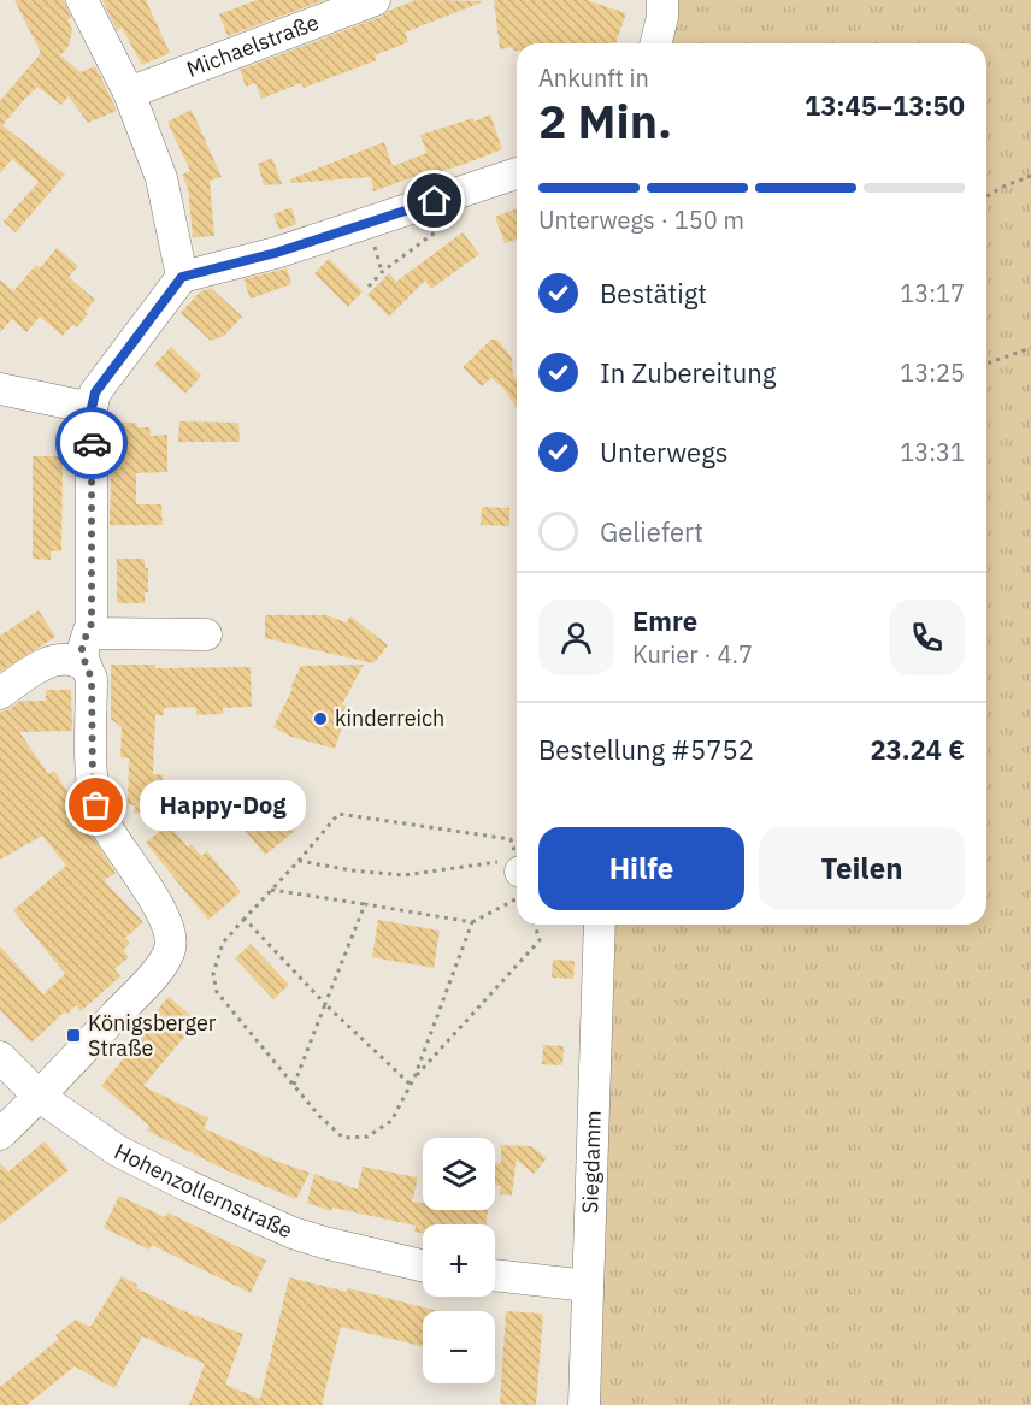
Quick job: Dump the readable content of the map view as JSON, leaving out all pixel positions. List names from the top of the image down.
{
  "streets": {
    "street": ["Michaelstraße", "Siegdamm", "Hohenzollernstraße"]
  },
  "places": {
    "other": ["kinderreich", "Happy-Dog"],
    "transit": ["Königsberger Straße"]
  },
  "page": {
    "heading": ["2 Min.", "Ankunft in", "13:45–13:50"],
    "panel": [
      "Emre",
      "Kurier · 4.7",
      "Bestellung #5752",
      "23.24 €"
    ],
    "bar": "Unterwegs · 150 m",
    "list": [
      ["Bestätigt", "13:17"],
      ["In Zubereitung", "13:25"],
      ["Unterwegs", "13:31"],
      "Geliefert"
    ],
    "bubble": "Happy-Dog",
    "buttons": ["Hilfe", "Teilen"],
    "map_buttons": ["+", "−"]
  }
}
